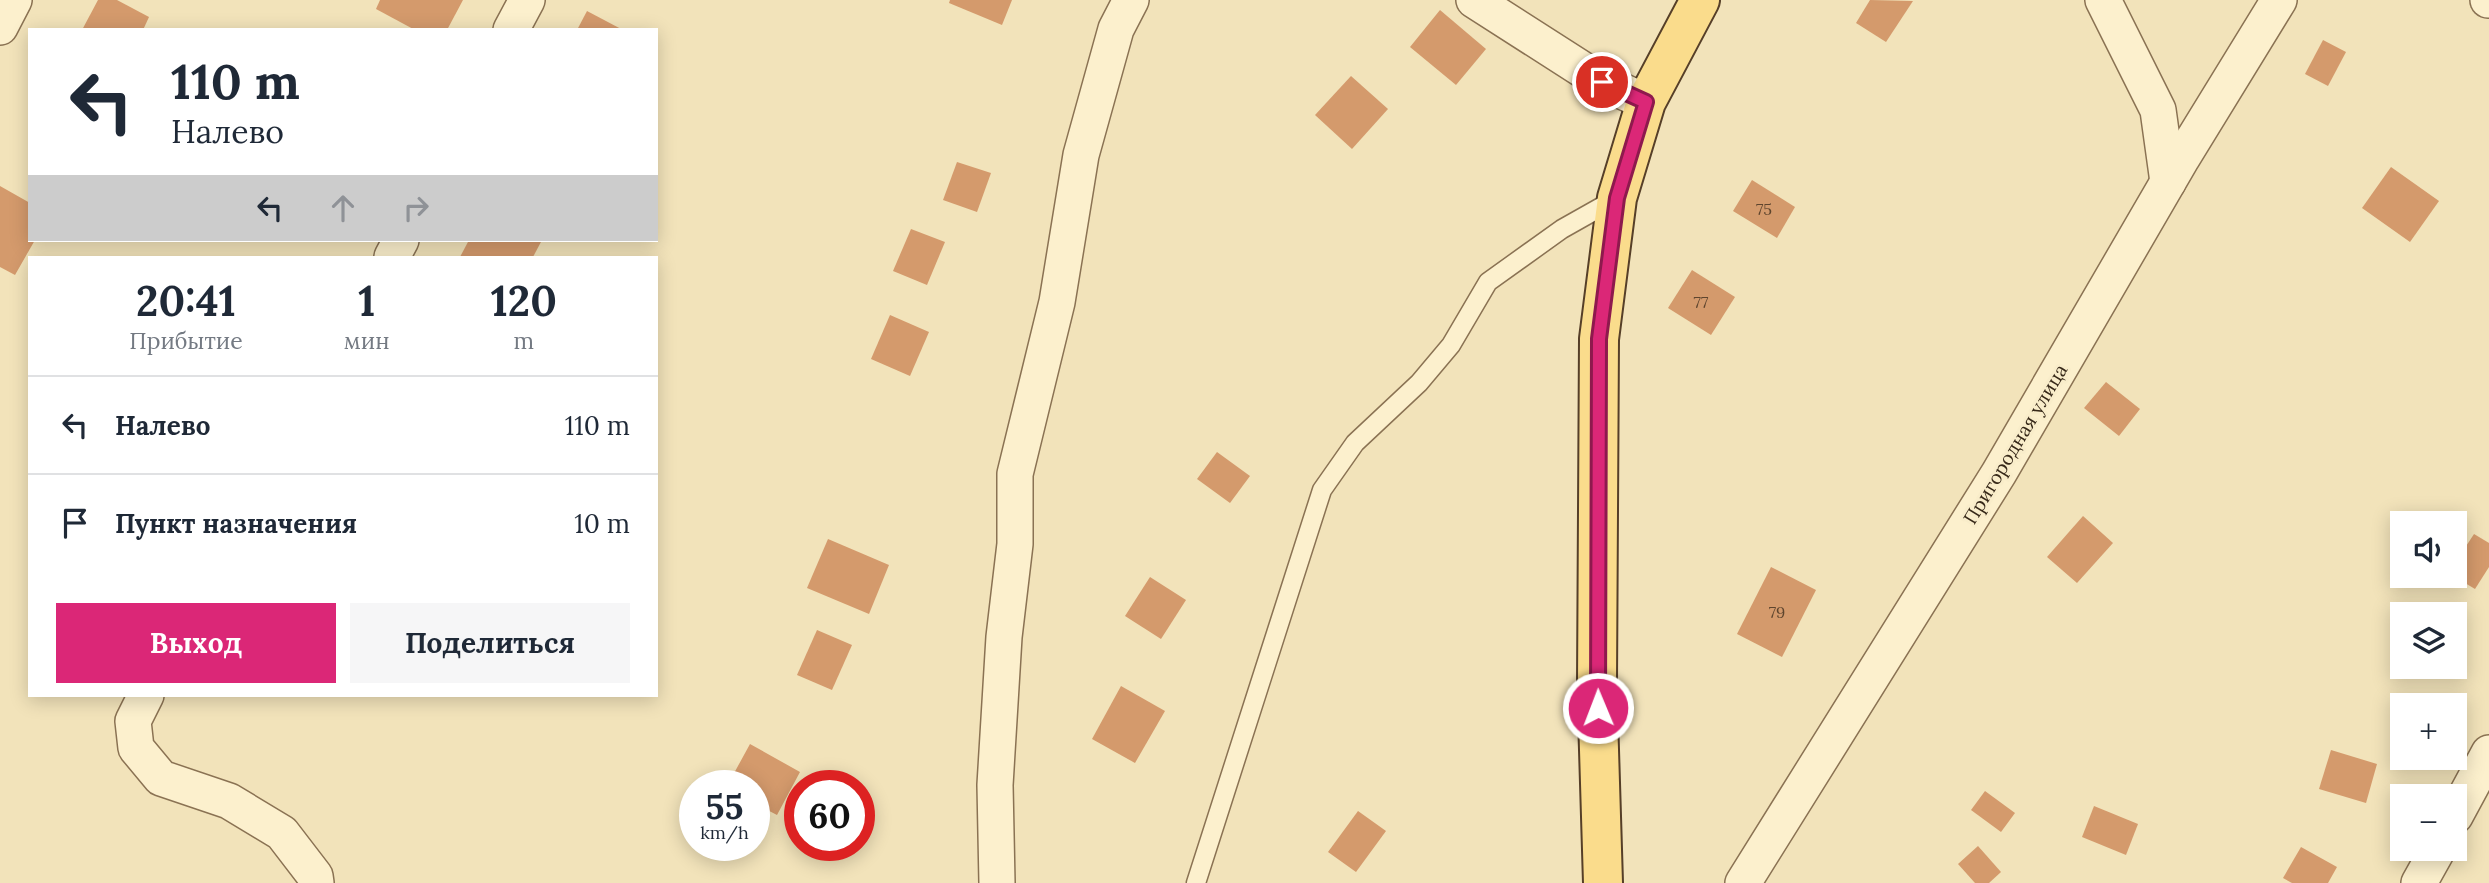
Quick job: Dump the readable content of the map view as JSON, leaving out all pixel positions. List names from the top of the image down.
{
  "streets": {
    "street": ["Пригородная улица"]
  },
  "house_numbers": ["75", "77", "79"],
  "page": {
    "turn": ["110 m", "Налево"],
    "eta": [
      "20:41",
      "Прибытие",
      "1",
      "мин",
      "120",
      "m"
    ],
    "list": [
      {
        "name": "Налево",
        "value": "110 m"
      },
      {
        "name": "Пункт назначения",
        "value": "10 m"
      }
    ],
    "map_buttons": ["+", "−"],
    "buttons": ["Выход", "Поделиться"],
    "speed": "55 km/h",
    "limit": "60"
  }
}
